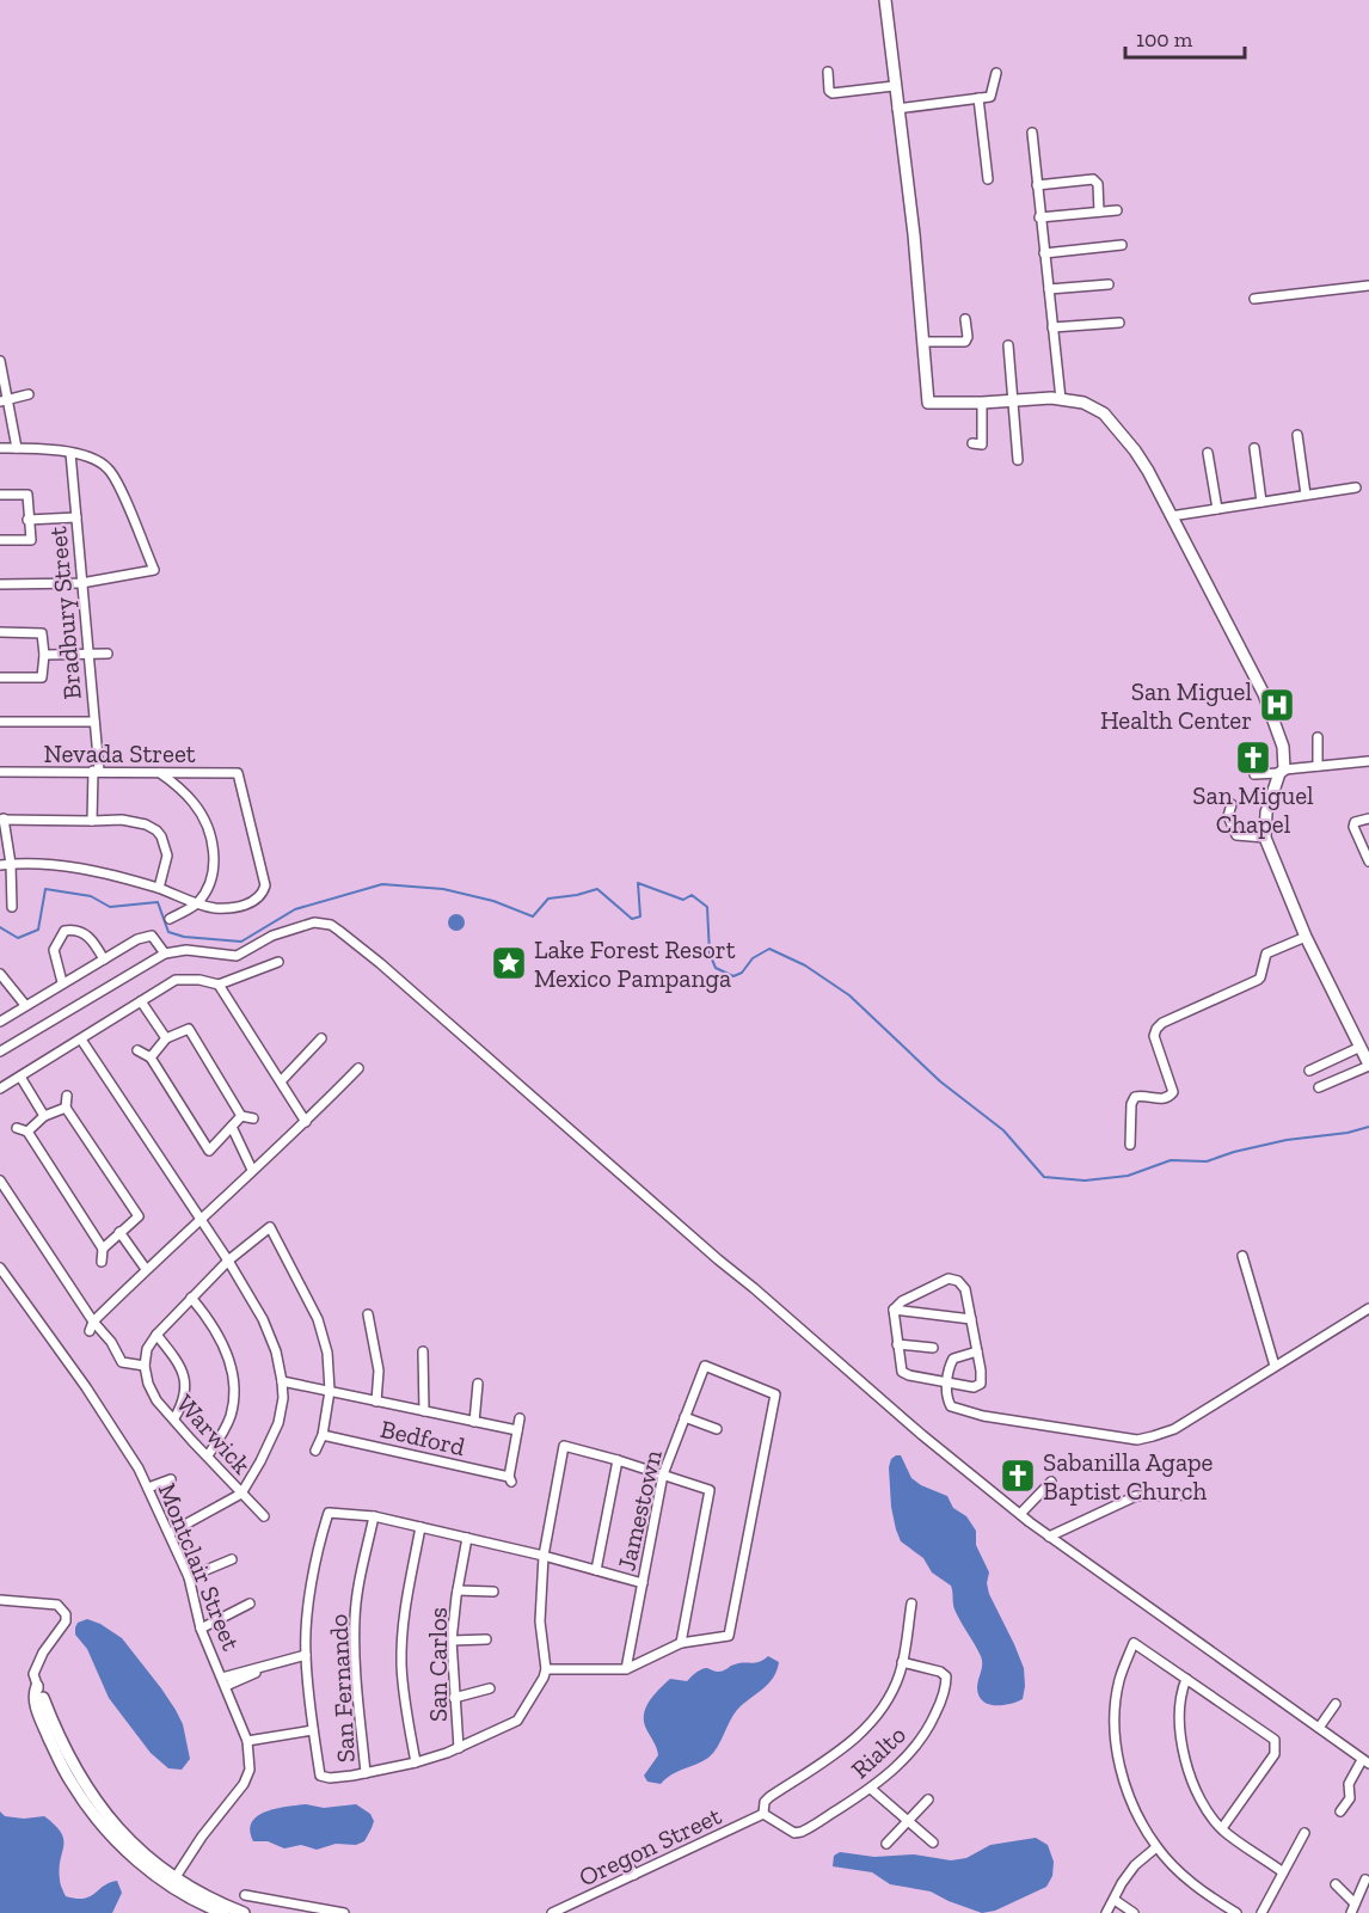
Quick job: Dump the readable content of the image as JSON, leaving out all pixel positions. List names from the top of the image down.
{
  "streets": {
    "street": [
      "Bradbury Street",
      "Nevada Street",
      "Warwick",
      "Bedford",
      "Jamestown",
      "Montclair Street",
      "San Carlos",
      "San Fernando",
      "Rialto",
      "Oregon Street"
    ]
  },
  "crossings": [
    ["Bradbury Street", "Nevada Street"],
    ["Rialto", "Oregon Street"]
  ],
  "places": {
    "hospital": ["San Miguel Health Center"],
    "church": ["San Miguel Chapel", "Sabanilla Agape Baptist Church"],
    "place": ["Lake Forest Resort Mexico Pampanga"]
  },
  "scale_bar": "100 m"
}
